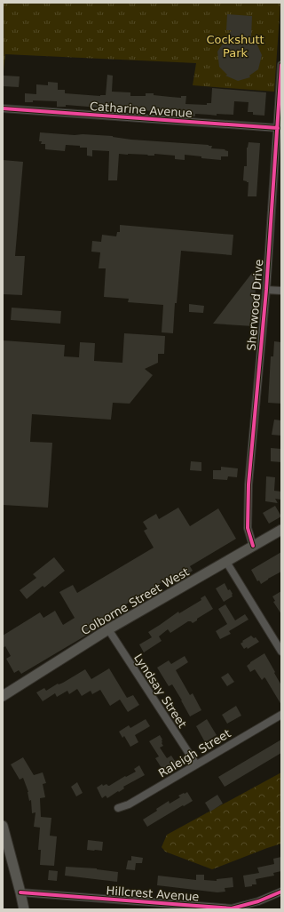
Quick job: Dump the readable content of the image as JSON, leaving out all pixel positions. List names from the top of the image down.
{
  "streets": {
    "main road": ["Colborne Street West"],
    "street": [
      "Catharine Avenue",
      "Sherwood Drive",
      "Lyndsay Street",
      "Raleigh Street",
      "Hillcrest Avenue"
    ]
  },
  "crossings": [
    ["Catharine Avenue", "Sherwood Drive"],
    ["Sherwood Drive", "Colborne Street West"],
    ["Colborne Street West", "Lyndsay Street"],
    ["Lyndsay Street", "Raleigh Street"]
  ],
  "parks": ["Cockshutt Park"]
}
